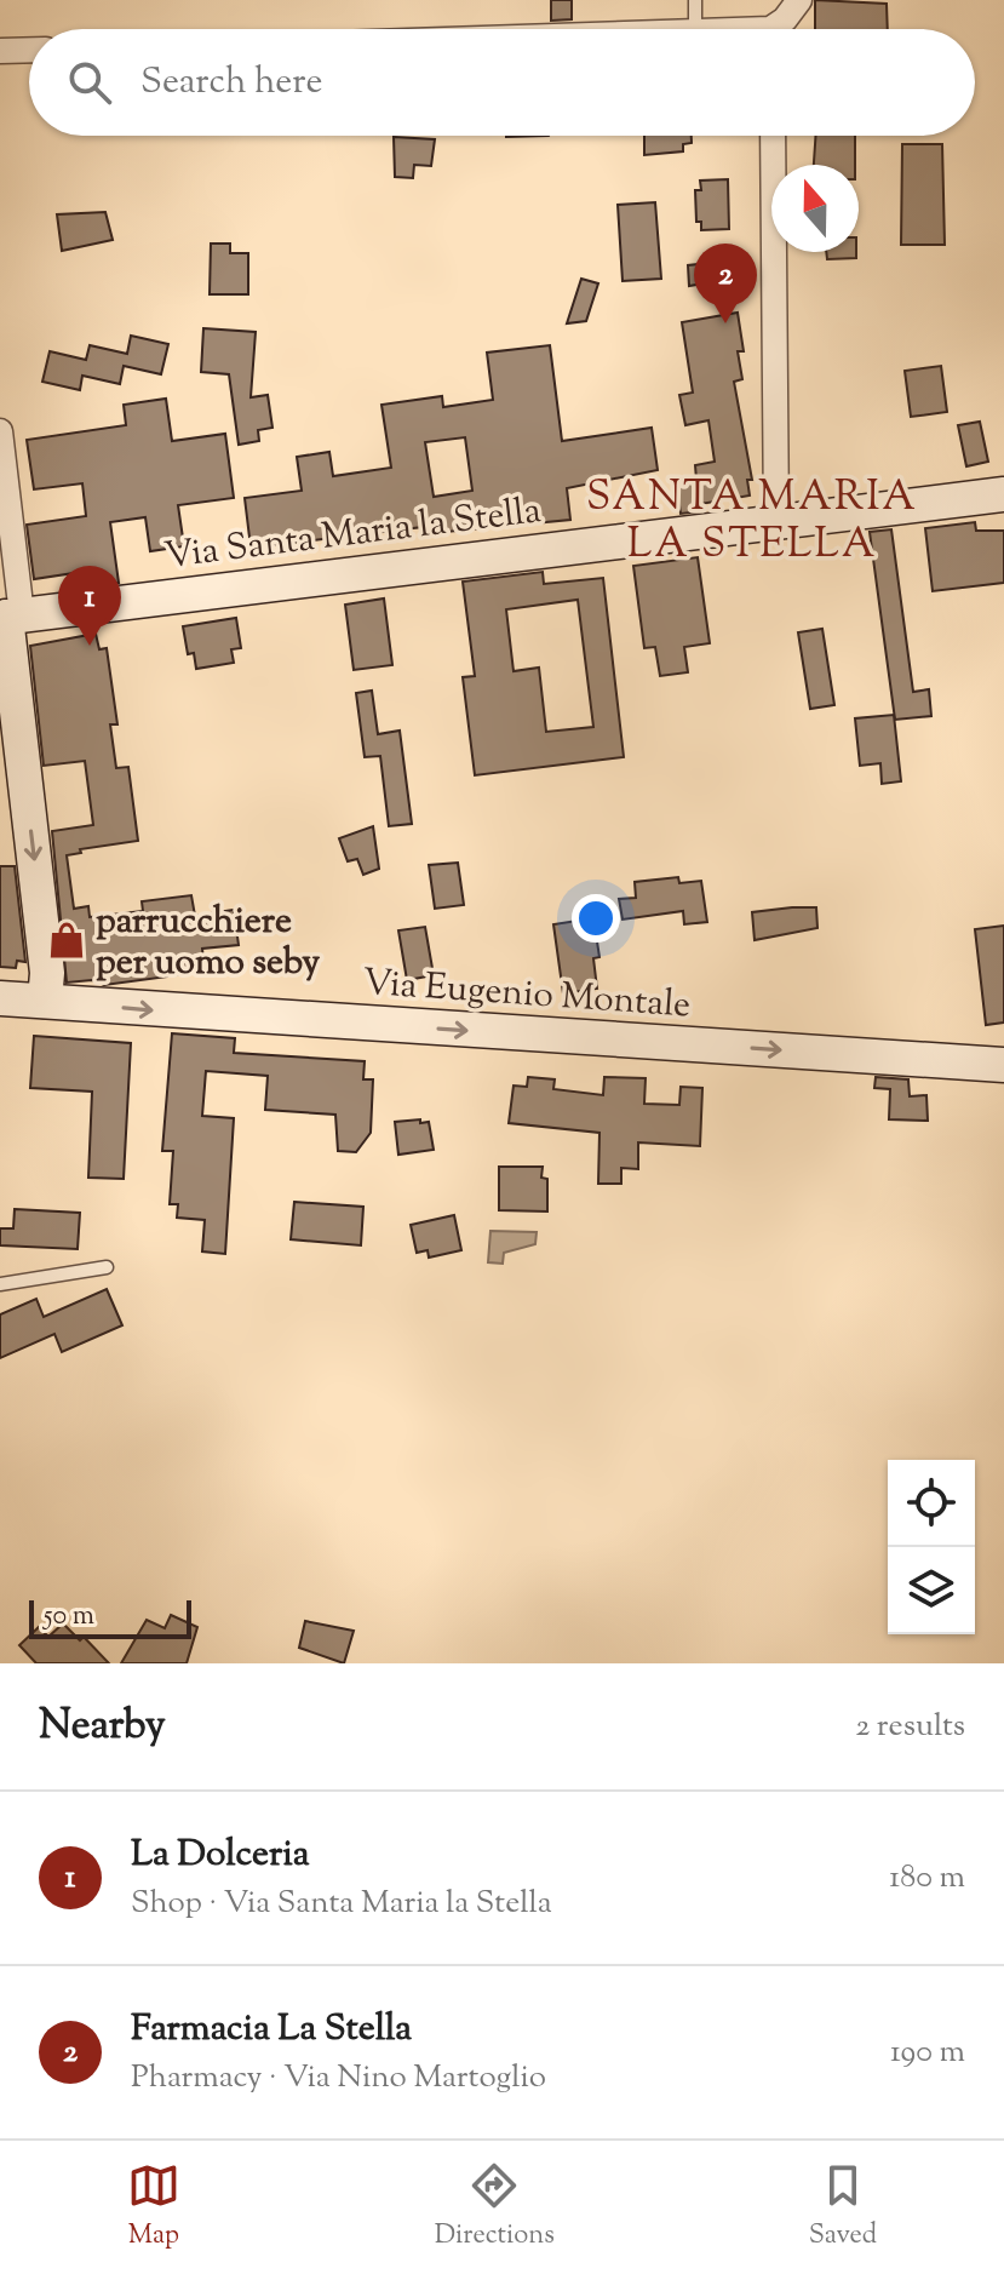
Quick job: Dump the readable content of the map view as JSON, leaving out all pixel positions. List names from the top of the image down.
{
  "streets": {
    "street": ["Via Santa Maria la Stella", "Via Eugenio Montale"]
  },
  "one_way": ["Via Eugenio Montale"],
  "districts": ["SANTA MARIA LA STELLA"],
  "places": {
    "shop": ["parrucchiere per uomo seby"]
  },
  "scale_bar": "50 m",
  "north": "top",
  "page": {
    "search": "Search here",
    "pins": ["2", "1"],
    "scale": "50 m",
    "heading": ["Nearby", "2 results"],
    "list": [
      {
        "mark": "1",
        "name": "La Dolceria",
        "note": "Shop · Via Santa Maria la Stella",
        "value": "180 m"
      },
      {
        "mark": "2",
        "name": "Farmacia La Stella",
        "note": "Pharmacy · Via Nino Martoglio",
        "value": "190 m"
      }
    ],
    "nav": ["Map", "Directions", "Saved"]
  }
}
